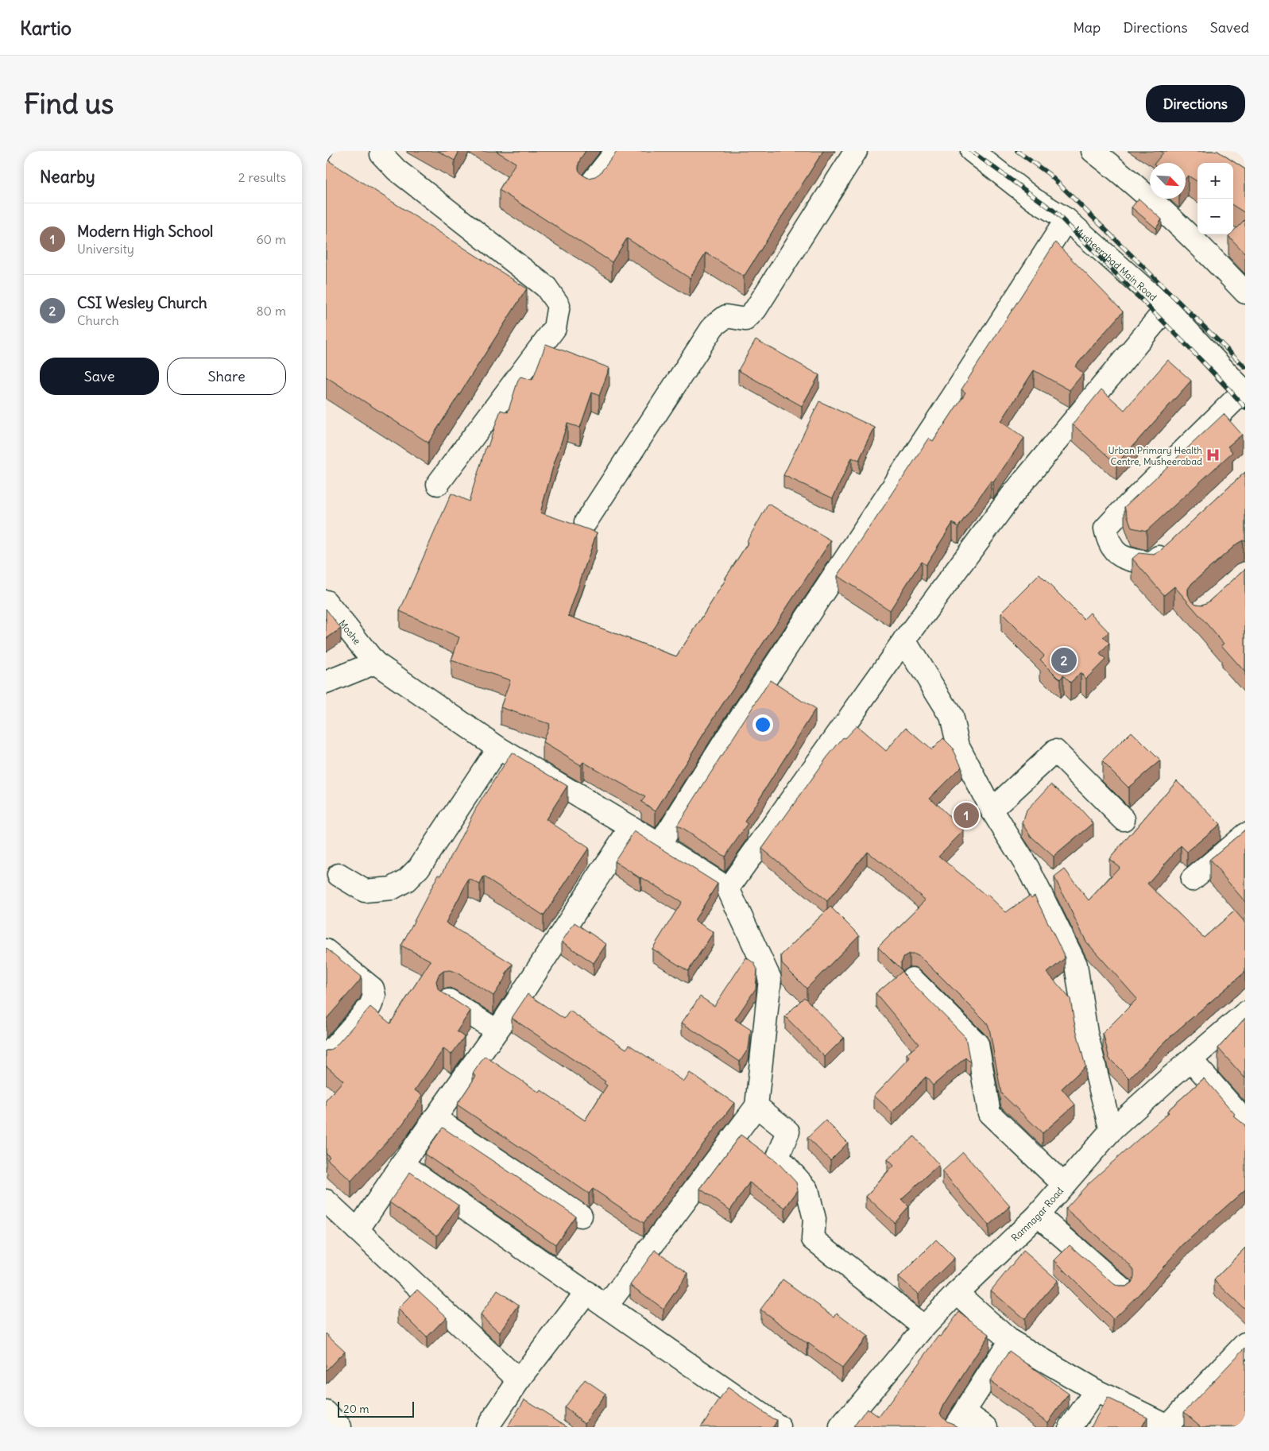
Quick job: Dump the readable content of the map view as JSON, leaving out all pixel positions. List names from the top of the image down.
{
  "streets": {
    "street": ["Musheerabad Main Road", "Moshe", "Ramnagar Road"]
  },
  "places": {
    "hospital": ["Urban Primary Health Centre, Musheerabad"]
  },
  "scale_bar": "20 m",
  "north": "bottom right",
  "page": {
    "header": "Kartio",
    "nav": ["Map", "Directions", "Saved"],
    "buttons": [
      "Directions",
      ["Save", "Share"]
    ],
    "title": "Find us",
    "heading": ["Nearby", "2 results"],
    "map_buttons": ["+", "−"],
    "list": [
      {
        "mark": "1",
        "name": "Modern High School",
        "note": "University",
        "value": "60 m"
      },
      {
        "mark": "2",
        "name": "CSI Wesley Church",
        "note": "Church",
        "value": "80 m"
      }
    ],
    "pins": ["2", "1"],
    "scale": "20 m"
  }
}
